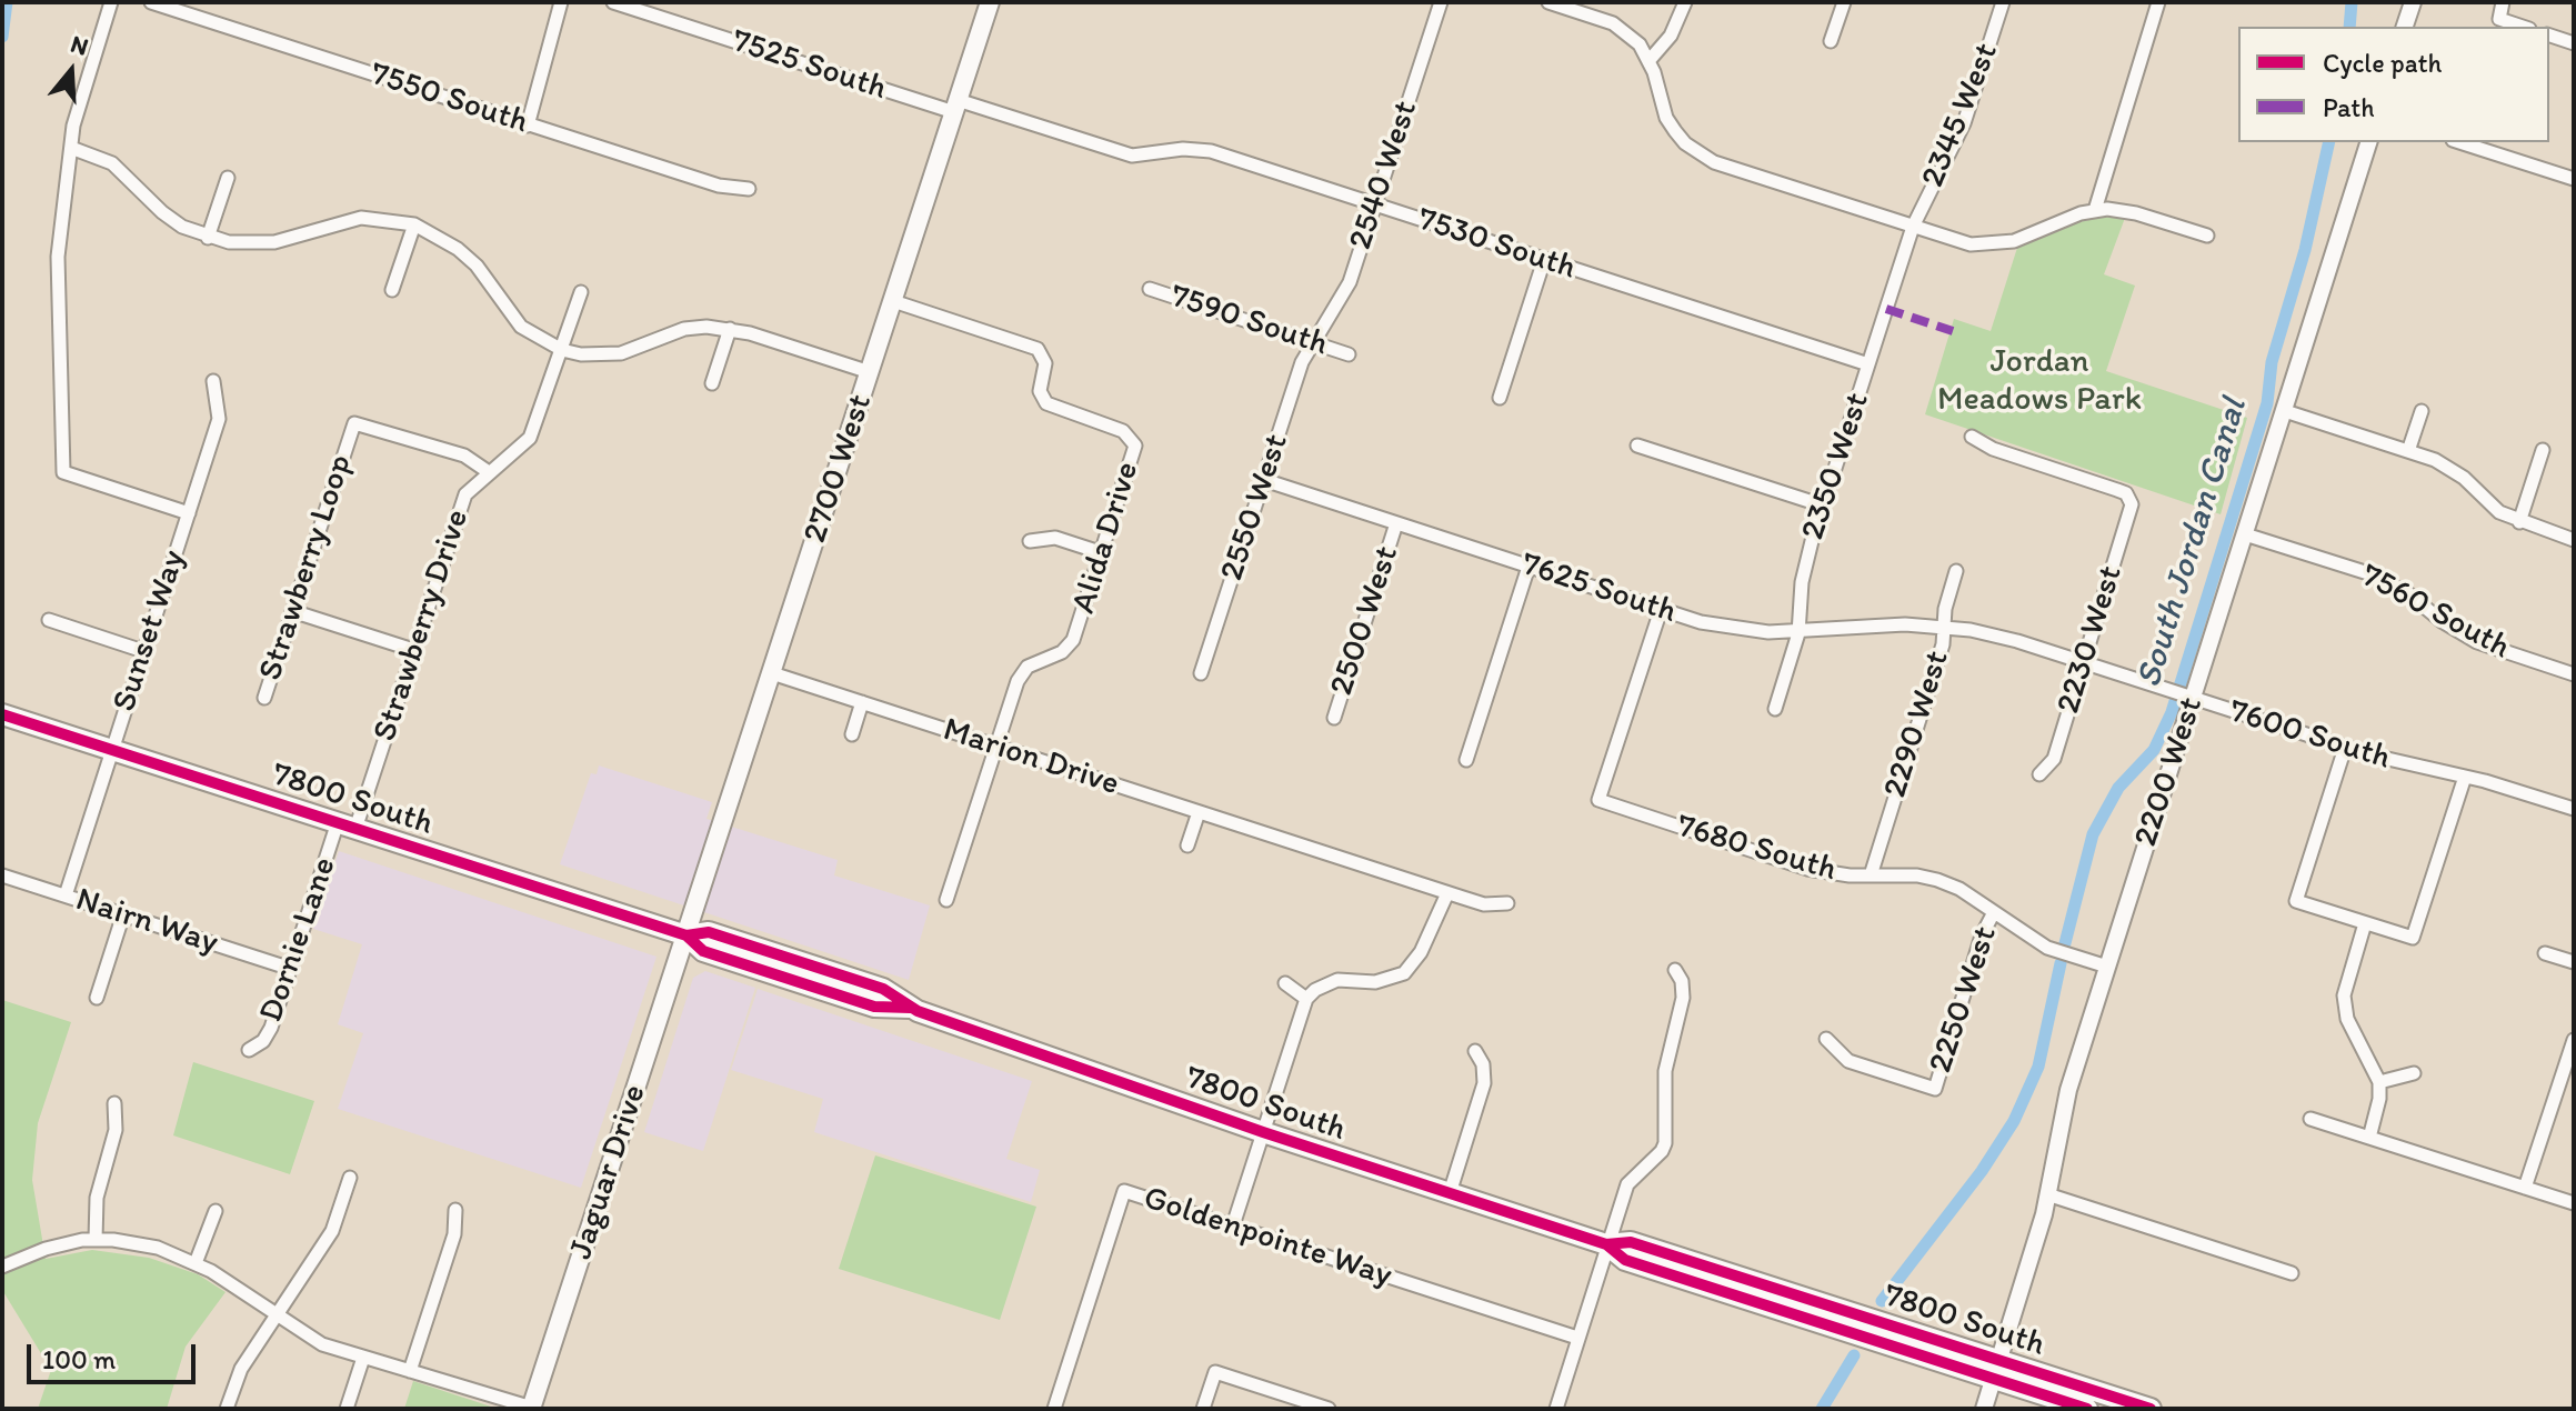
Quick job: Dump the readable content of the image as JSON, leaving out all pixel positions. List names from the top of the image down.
{
  "streets": {
    "main road": ["2700 West", "7800 South", "Jaguar Drive"],
    "street": [
      "7525 South",
      "7550 South",
      "2345 West",
      "2540 West",
      "7530 South",
      "7590 South",
      "2350 West",
      "2550 West",
      "Alida Drive",
      "Strawberry Loop",
      "7625 South",
      "7560 South",
      "2500 West",
      "Strawberry Drive",
      "Sunset Way",
      "2230 West",
      "2290 West",
      "7600 South",
      "Marion Drive",
      "2200 West",
      "7680 South",
      "Nairn Way",
      "Dornie Lane",
      "2250 West",
      "Goldenpointe Way"
    ]
  },
  "crossings": [
    ["7525 South", "7530 South"],
    ["7525 South", "2700 West"],
    ["2345 West", "2350 West"],
    ["2540 West", "7530 South"],
    ["2540 West", "7590 South"],
    ["2540 West", "2550 West"],
    ["7530 South", "2350 West"],
    ["7590 South", "2550 West"],
    ["2350 West", "7625 South"],
    ["2700 West", "Alida Drive"],
    ["2700 West", "Marion Drive"],
    ["2700 West", "7800 South"],
    ["2700 West", "Jaguar Drive"],
    ["2550 West", "7625 South"],
    ["Alida Drive", "Marion Drive"],
    ["Strawberry Loop", "Strawberry Drive"],
    ["7625 South", "2500 West"],
    ["7625 South", "2290 West"],
    ["7625 South", "7600 South"],
    ["7625 South", "7680 South"],
    ["7560 South", "2200 West"],
    ["Strawberry Drive", "7800 South"],
    ["Strawberry Drive", "Dornie Lane"],
    ["Sunset Way", "7800 South"],
    ["Sunset Way", "Nairn Way"],
    ["2230 West", "7600 South"],
    ["2290 West", "7600 South"],
    ["2290 West", "7680 South"],
    ["7600 South", "2200 West"],
    ["2200 West", "7800 South"],
    ["2200 West", "7680 South"],
    ["7800 South", "Dornie Lane"],
    ["7800 South", "Jaguar Drive"],
    ["7680 South", "2250 West"],
    ["Nairn Way", "Dornie Lane"]
  ],
  "water": ["South Jordan Canal"],
  "parks": ["Jordan Meadows Park"],
  "legend": ["Cycle path", "Path"],
  "scale_bar": "100 m",
  "north": "top"
}
